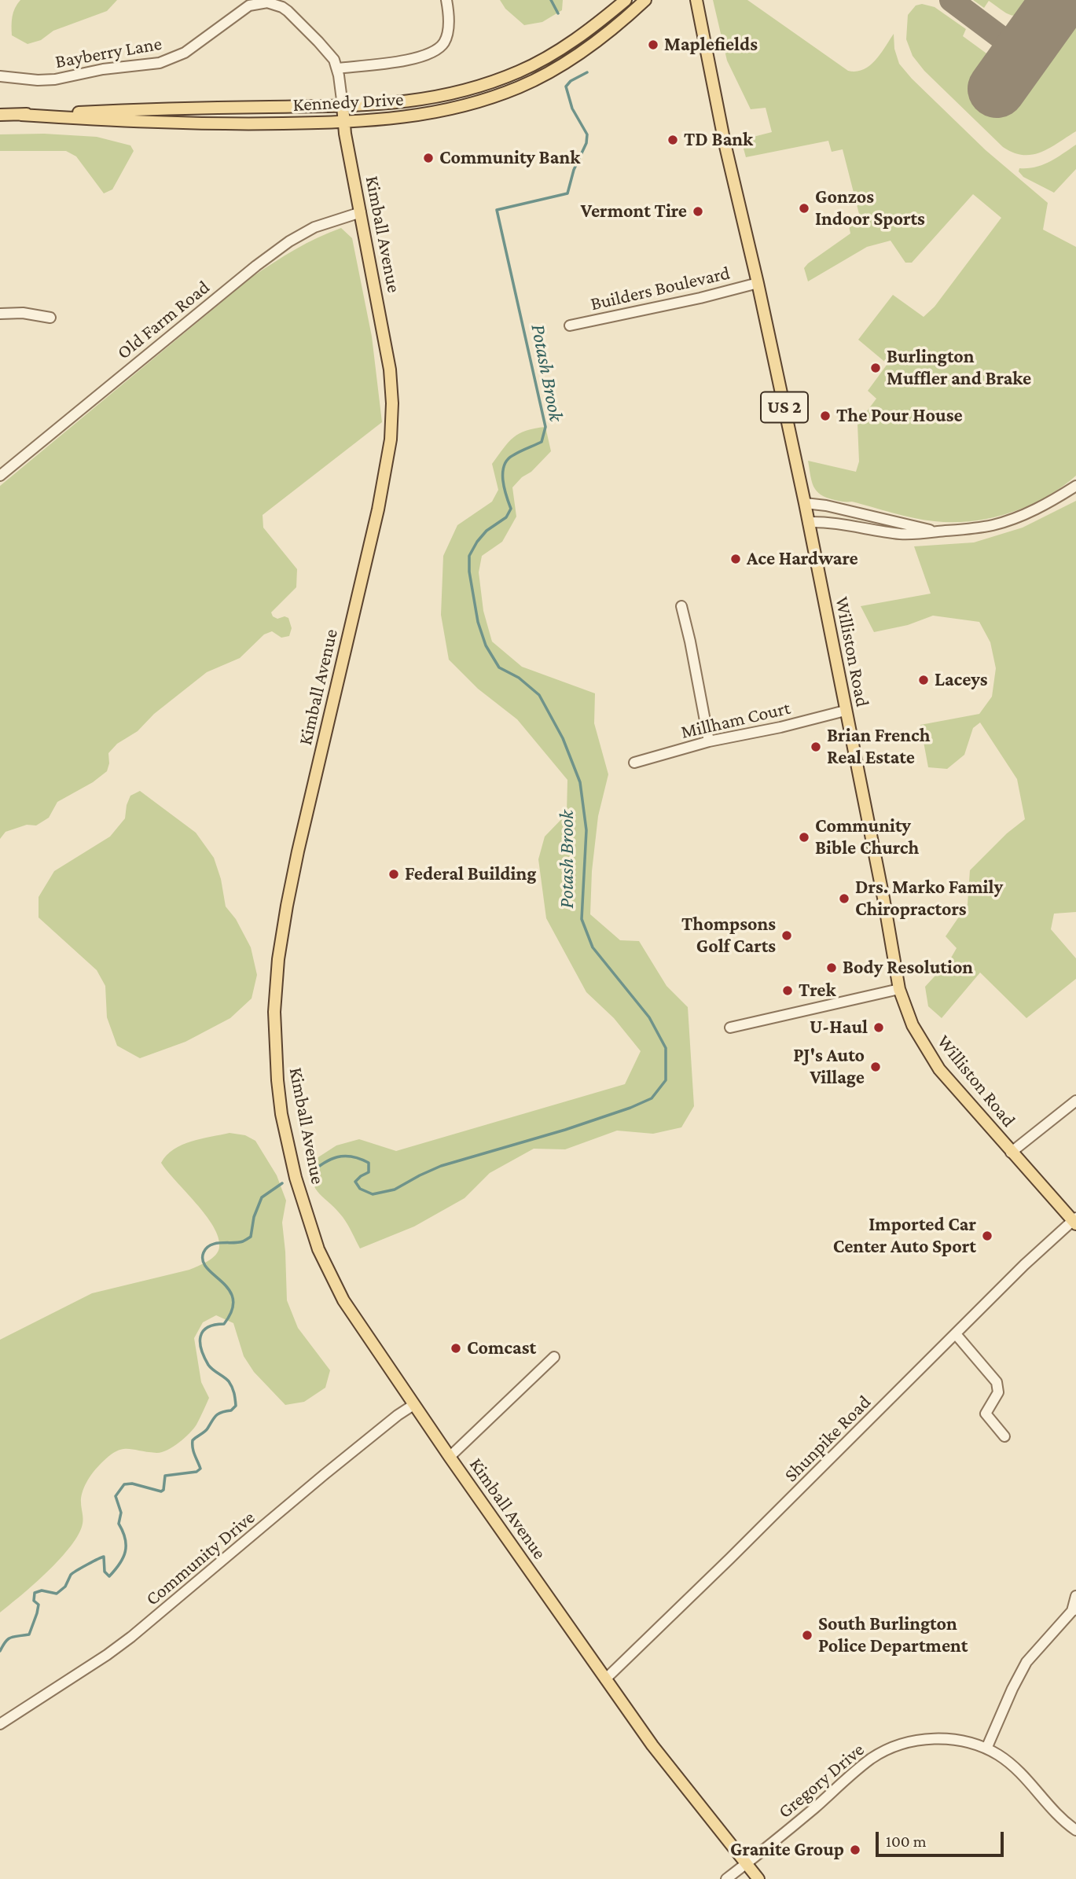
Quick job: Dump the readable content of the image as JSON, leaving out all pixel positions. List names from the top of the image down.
{
  "streets": {
    "main road": [
      "Kennedy Drive",
      "Kimball Avenue",
      "US 2",
      "Williston Road"
    ],
    "street": [
      "Bayberry Lane",
      "Builders Boulevard",
      "Old Farm Road",
      "Millham Court",
      "Shunpike Road",
      "Community Drive",
      "Gregory Drive"
    ]
  },
  "crossings": [
    ["Bayberry Lane", "Kennedy Drive"],
    ["Bayberry Lane", "Kimball Avenue"],
    ["Kennedy Drive", "Kimball Avenue"],
    ["Kimball Avenue", "Old Farm Road"],
    ["Kimball Avenue", "Shunpike Road"],
    ["Kimball Avenue", "Community Drive"],
    ["Kimball Avenue", "Gregory Drive"],
    ["Builders Boulevard", "Williston Road"],
    ["Williston Road", "Millham Court"],
    ["Williston Road", "Shunpike Road"]
  ],
  "water": ["Potash Brook"],
  "places": [
    "Maplefields",
    "TD Bank",
    "Community Bank",
    "Gonzos Indoor Sports",
    "Vermont Tire",
    "Burlington Muffler and Brake",
    "The Pour House",
    "Ace Hardware",
    "Laceys",
    "Brian French Real Estate",
    "Community Bible Church",
    "Federal Building",
    "Drs. Marko Family Chiropractors",
    "Thompsons Golf Carts",
    "Body Resolution",
    "Trek",
    "U-Haul",
    "PJ's Auto Village",
    "Imported Car Center Auto Sport",
    "Comcast",
    "South Burlington Police Department",
    "Granite Group"
  ],
  "scale_bar": "100 m"
}
